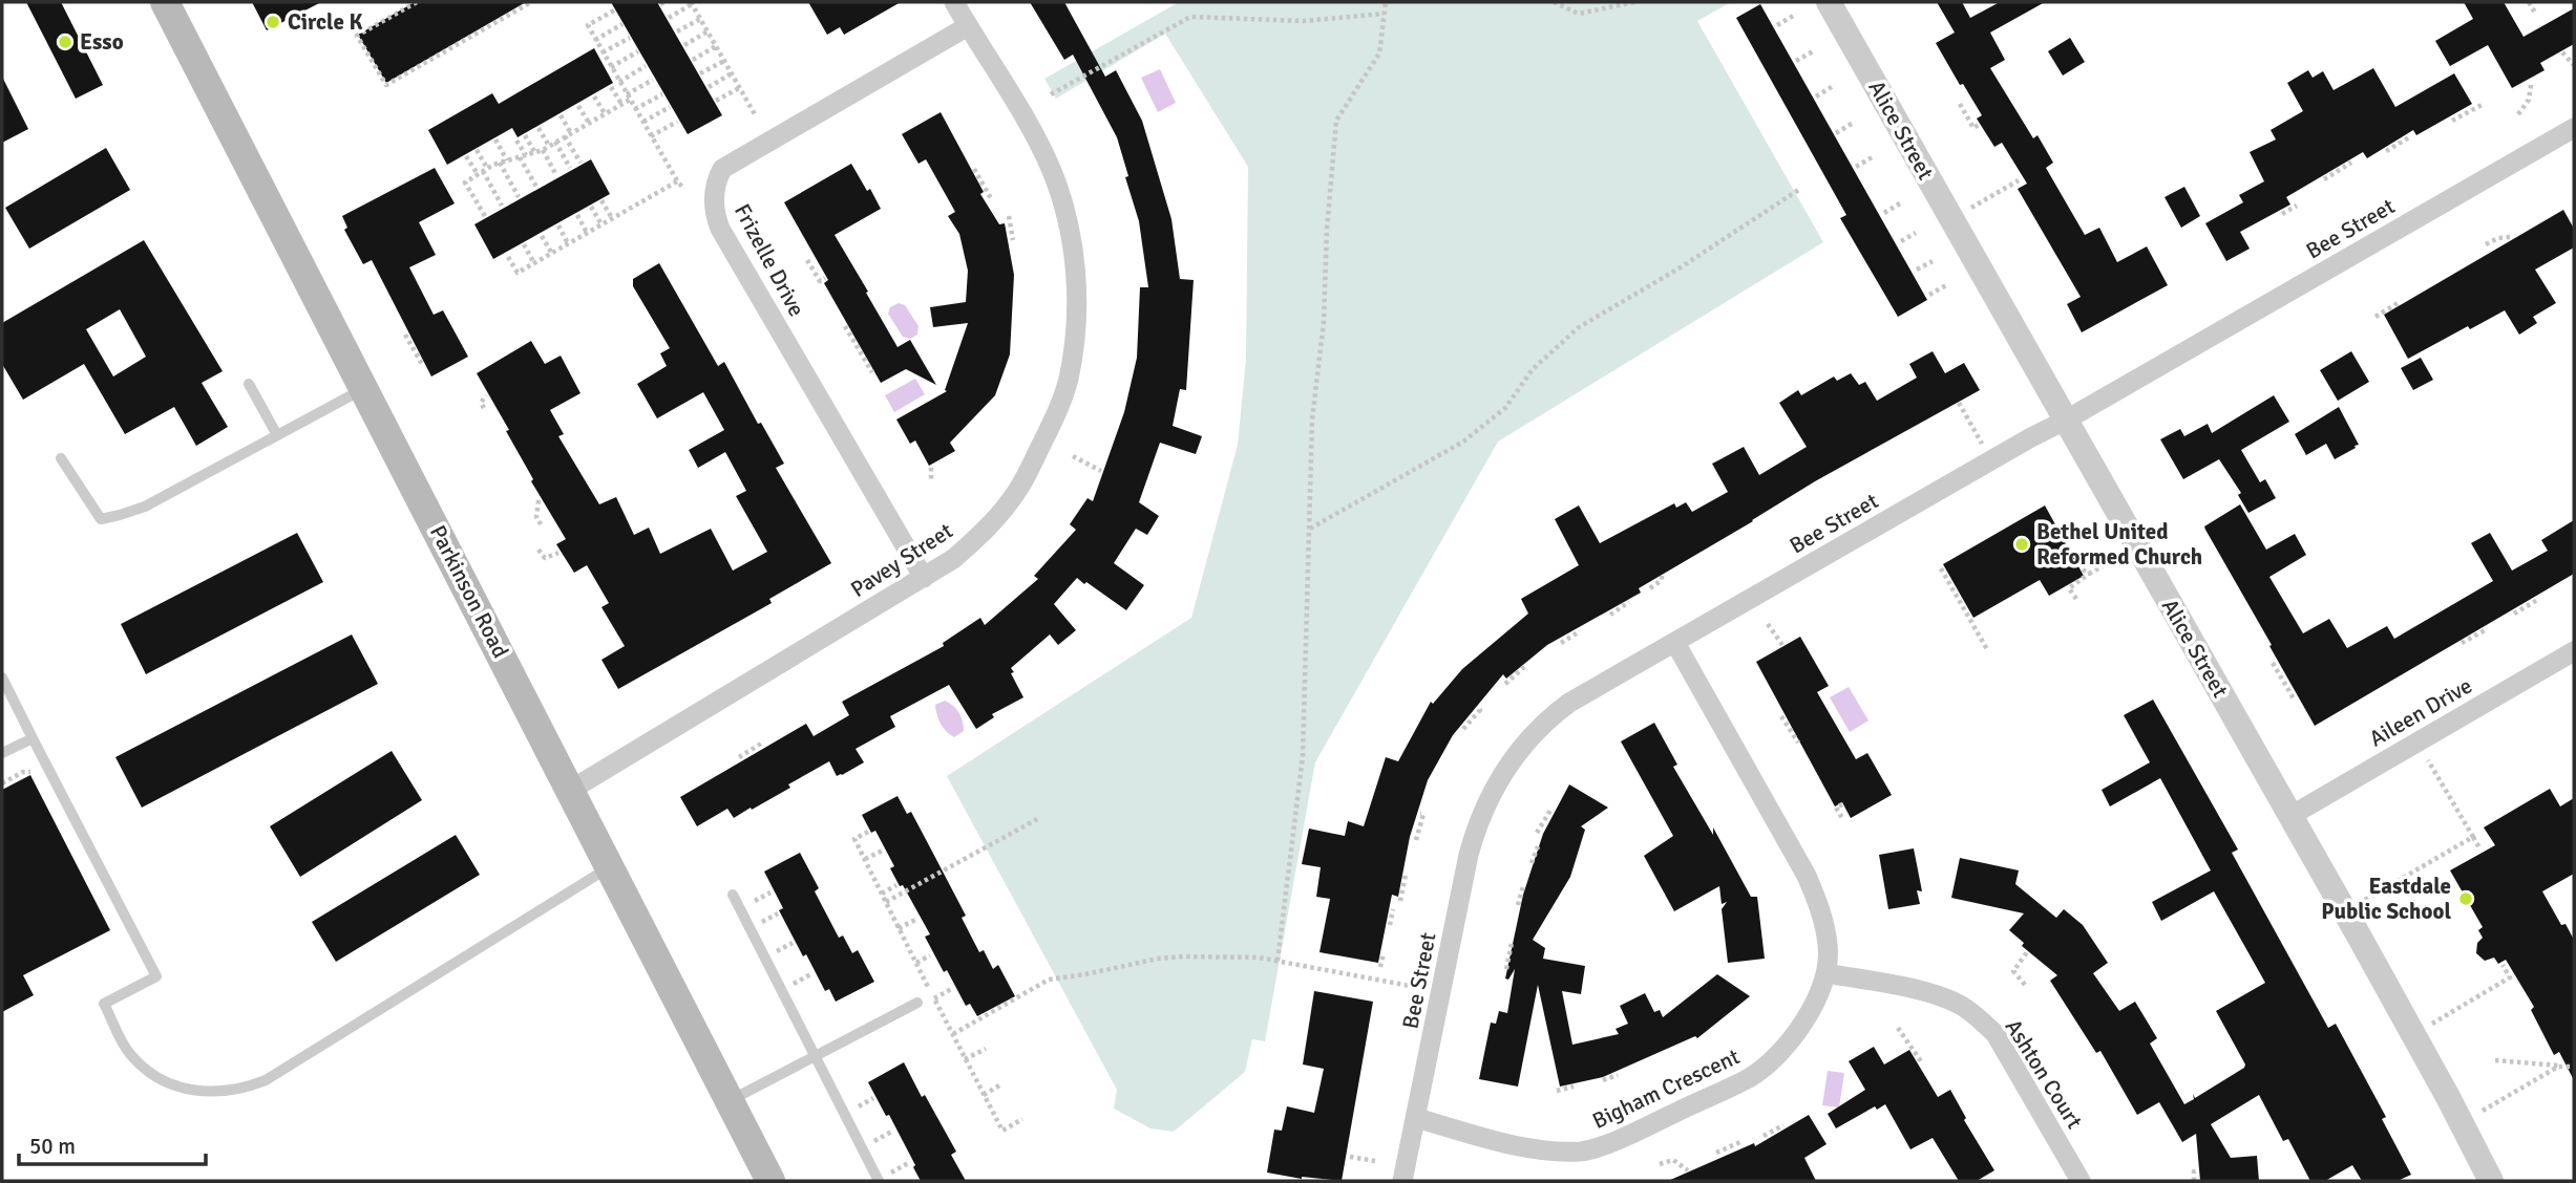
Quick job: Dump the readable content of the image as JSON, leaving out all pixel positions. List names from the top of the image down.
{
  "streets": {
    "main road": ["Parkinson Road"],
    "street": [
      "Alice Street",
      "Bee Street",
      "Frizelle Drive",
      "Pavey Street",
      "Aileen Drive",
      "Ashton Court",
      "Bigham Crescent"
    ]
  },
  "crossings": [
    ["Alice Street", "Bee Street"],
    ["Alice Street", "Aileen Drive"],
    ["Bee Street", "Bigham Crescent"],
    ["Frizelle Drive", "Pavey Street"],
    ["Pavey Street", "Parkinson Road"],
    ["Ashton Court", "Bigham Crescent"]
  ],
  "places": [
    "Circle K",
    "Esso",
    "Bethel United Reformed Church",
    "Eastdale Public School"
  ],
  "scale_bar": "50 m"
}
